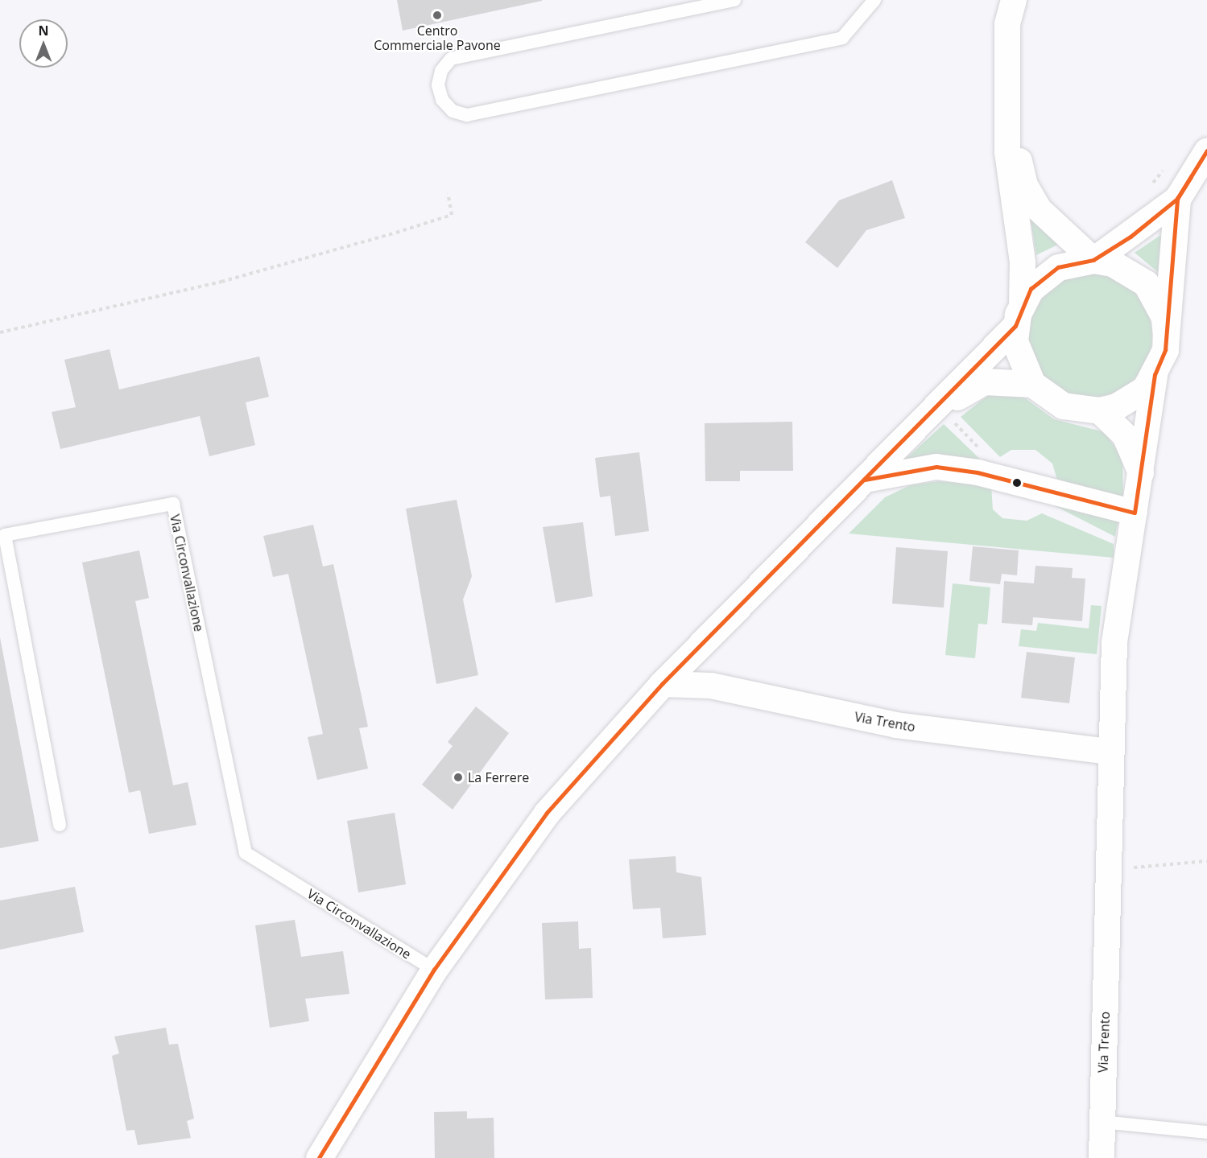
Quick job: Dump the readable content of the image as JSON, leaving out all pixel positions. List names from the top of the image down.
{
  "streets": {
    "street": ["Via Trento"],
    "lane": ["Via Circonvallazione"]
  },
  "places": ["Centro Commerciale Pavone", "La Ferrere"],
  "north": "top"
}
